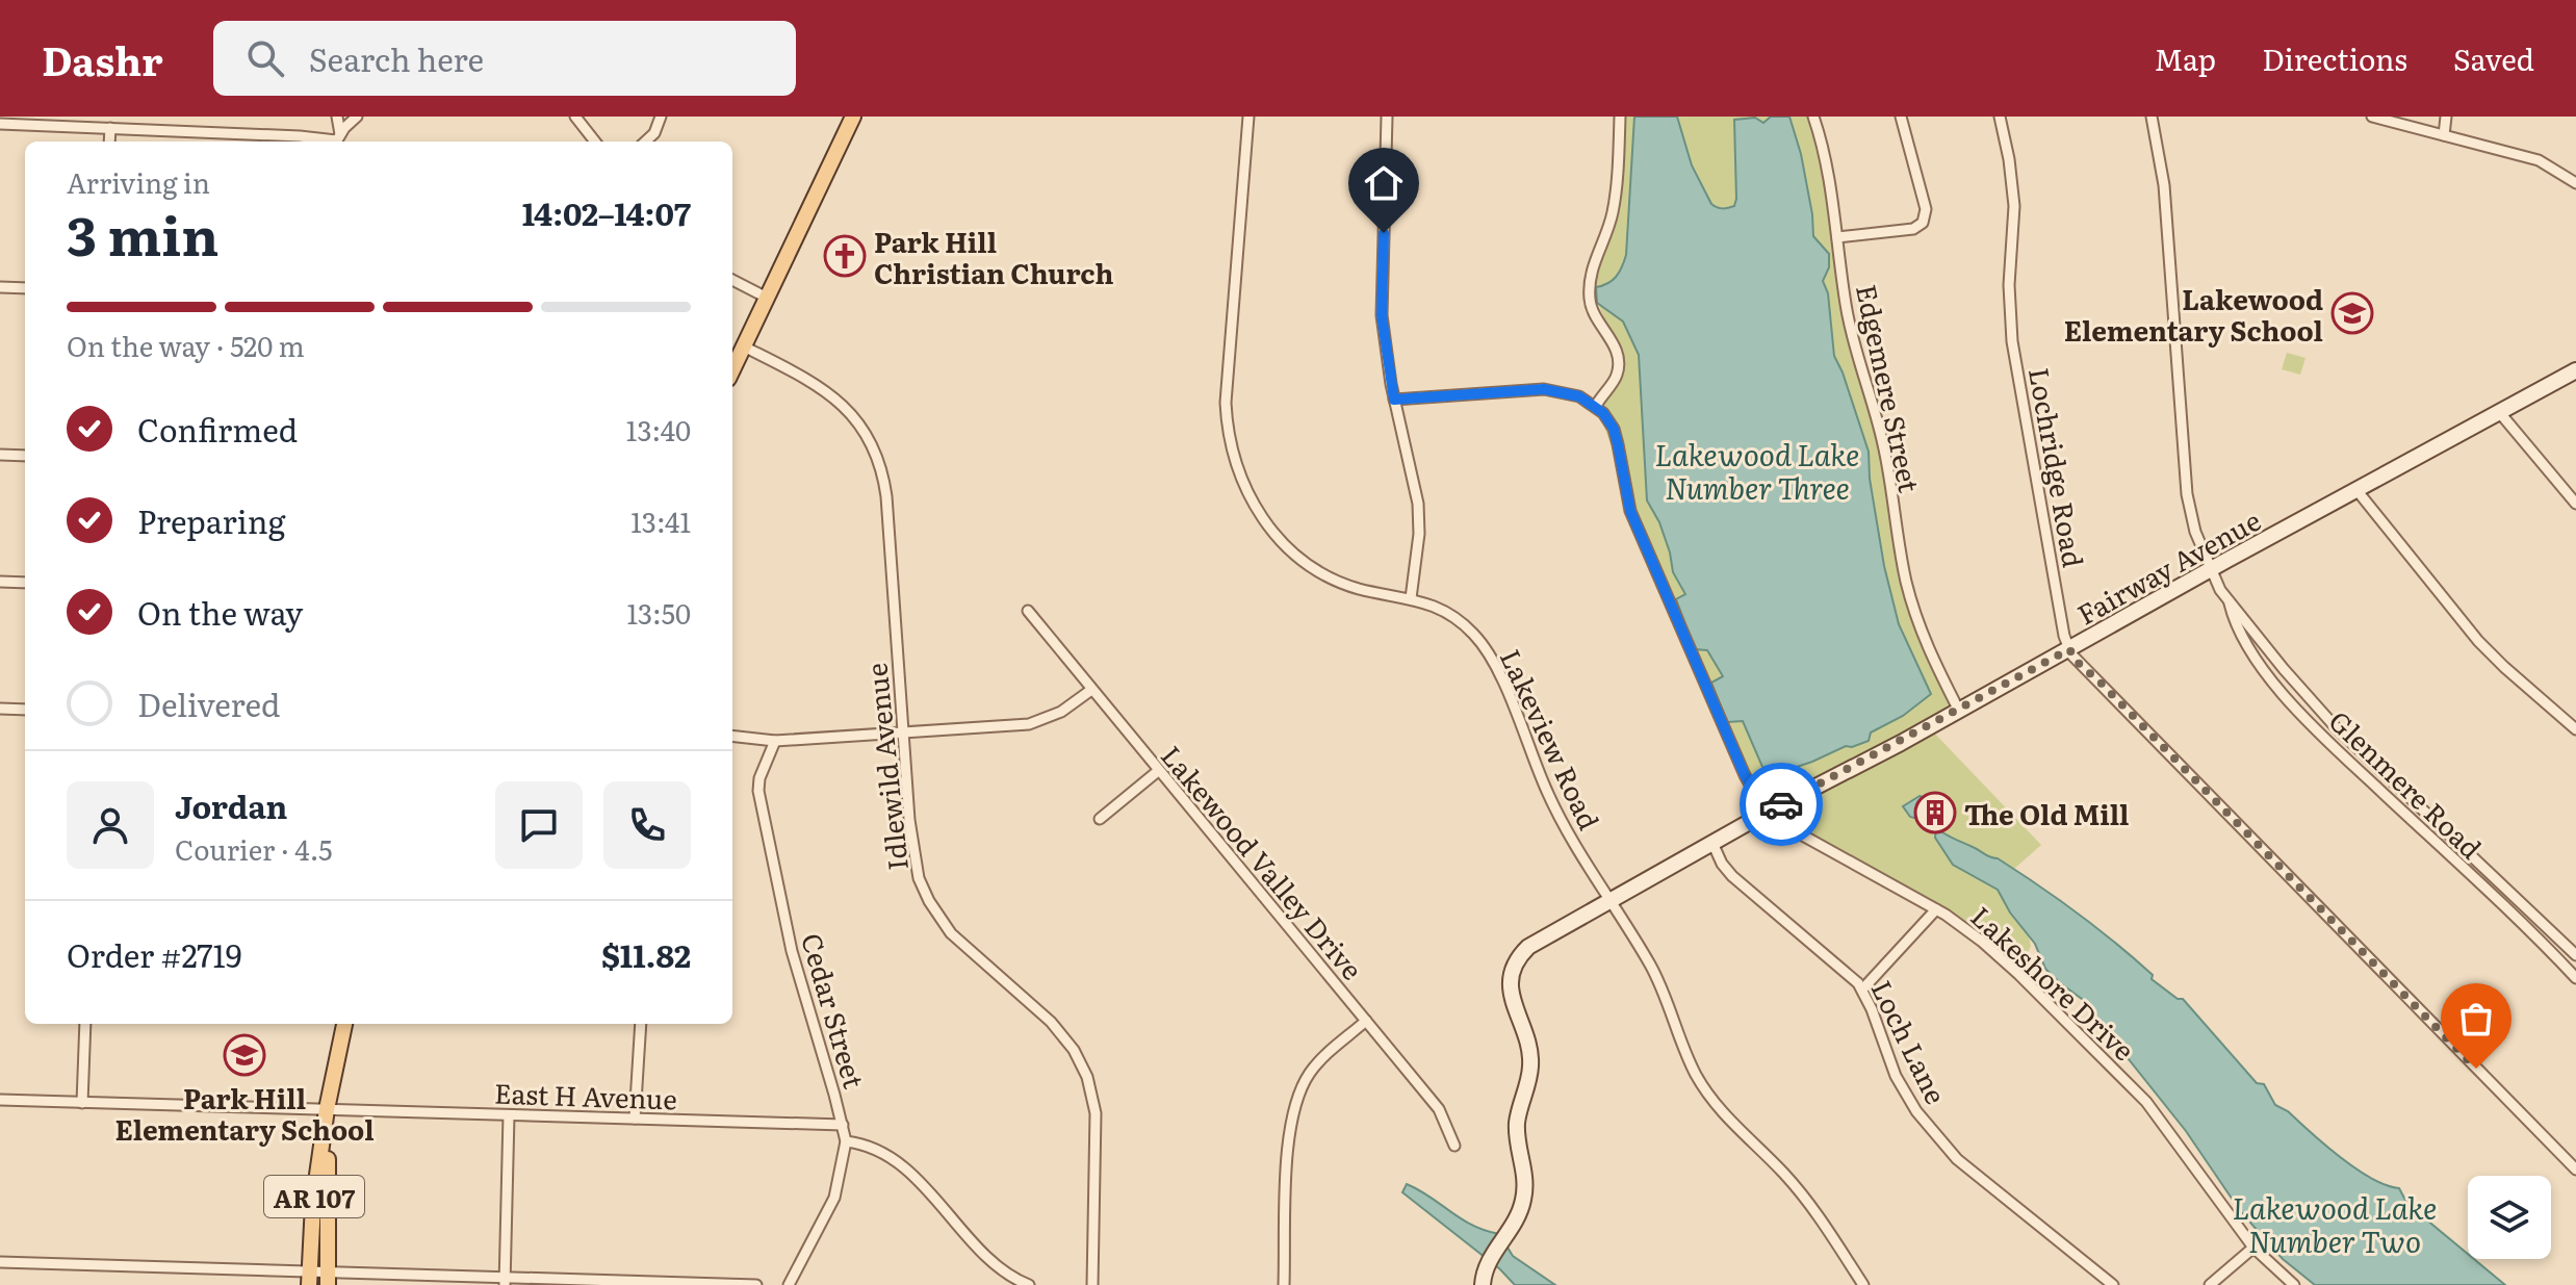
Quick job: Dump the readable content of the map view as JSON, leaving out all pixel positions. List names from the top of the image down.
{
  "streets": {
    "main road": ["AR 107"],
    "street": [
      "Edgemere Street",
      "Lochridge Road",
      "Fairway Avenue",
      "Lakeview Road",
      "Idlewild Avenue",
      "Glenmere Road",
      "Lakewood Valley Drive",
      "Lakeshore Drive",
      "Cedar Street",
      "Loch Lane",
      "East H Avenue"
    ]
  },
  "crossings": [
    ["Edgemere Street", "Fairway Avenue"],
    ["Lochridge Road", "Fairway Avenue"],
    ["Fairway Avenue", "Lakeview Road"],
    ["Fairway Avenue", "Glenmere Road"],
    ["Fairway Avenue", "Lakeshore Drive"],
    ["Fairway Avenue", "Loch Lane"],
    ["Cedar Street", "East H Avenue"],
    ["East H Avenue", "AR 107"]
  ],
  "water": ["Lakewood Lake Number Three", "Lakewood Lake Number Two"],
  "places": {
    "church": ["Park Hill Christian Church"],
    "school or university": ["Lakewood Elementary School", "Park Hill Elementary School"],
    "building": ["The Old Mill"]
  },
  "page": {
    "header": "Dashr",
    "search": "Search here",
    "nav": ["Map", "Directions", "Saved"],
    "heading": ["3 min", "Arriving in", "14:02–14:07"],
    "panel": [
      "Jordan",
      "Courier · 4.5",
      "Order #2719",
      "$11.82"
    ],
    "bar": "On the way · 520 m",
    "list": [
      ["Confirmed", "13:40"],
      ["Preparing", "13:41"],
      ["On the way", "13:50"],
      "Delivered"
    ]
  }
}
